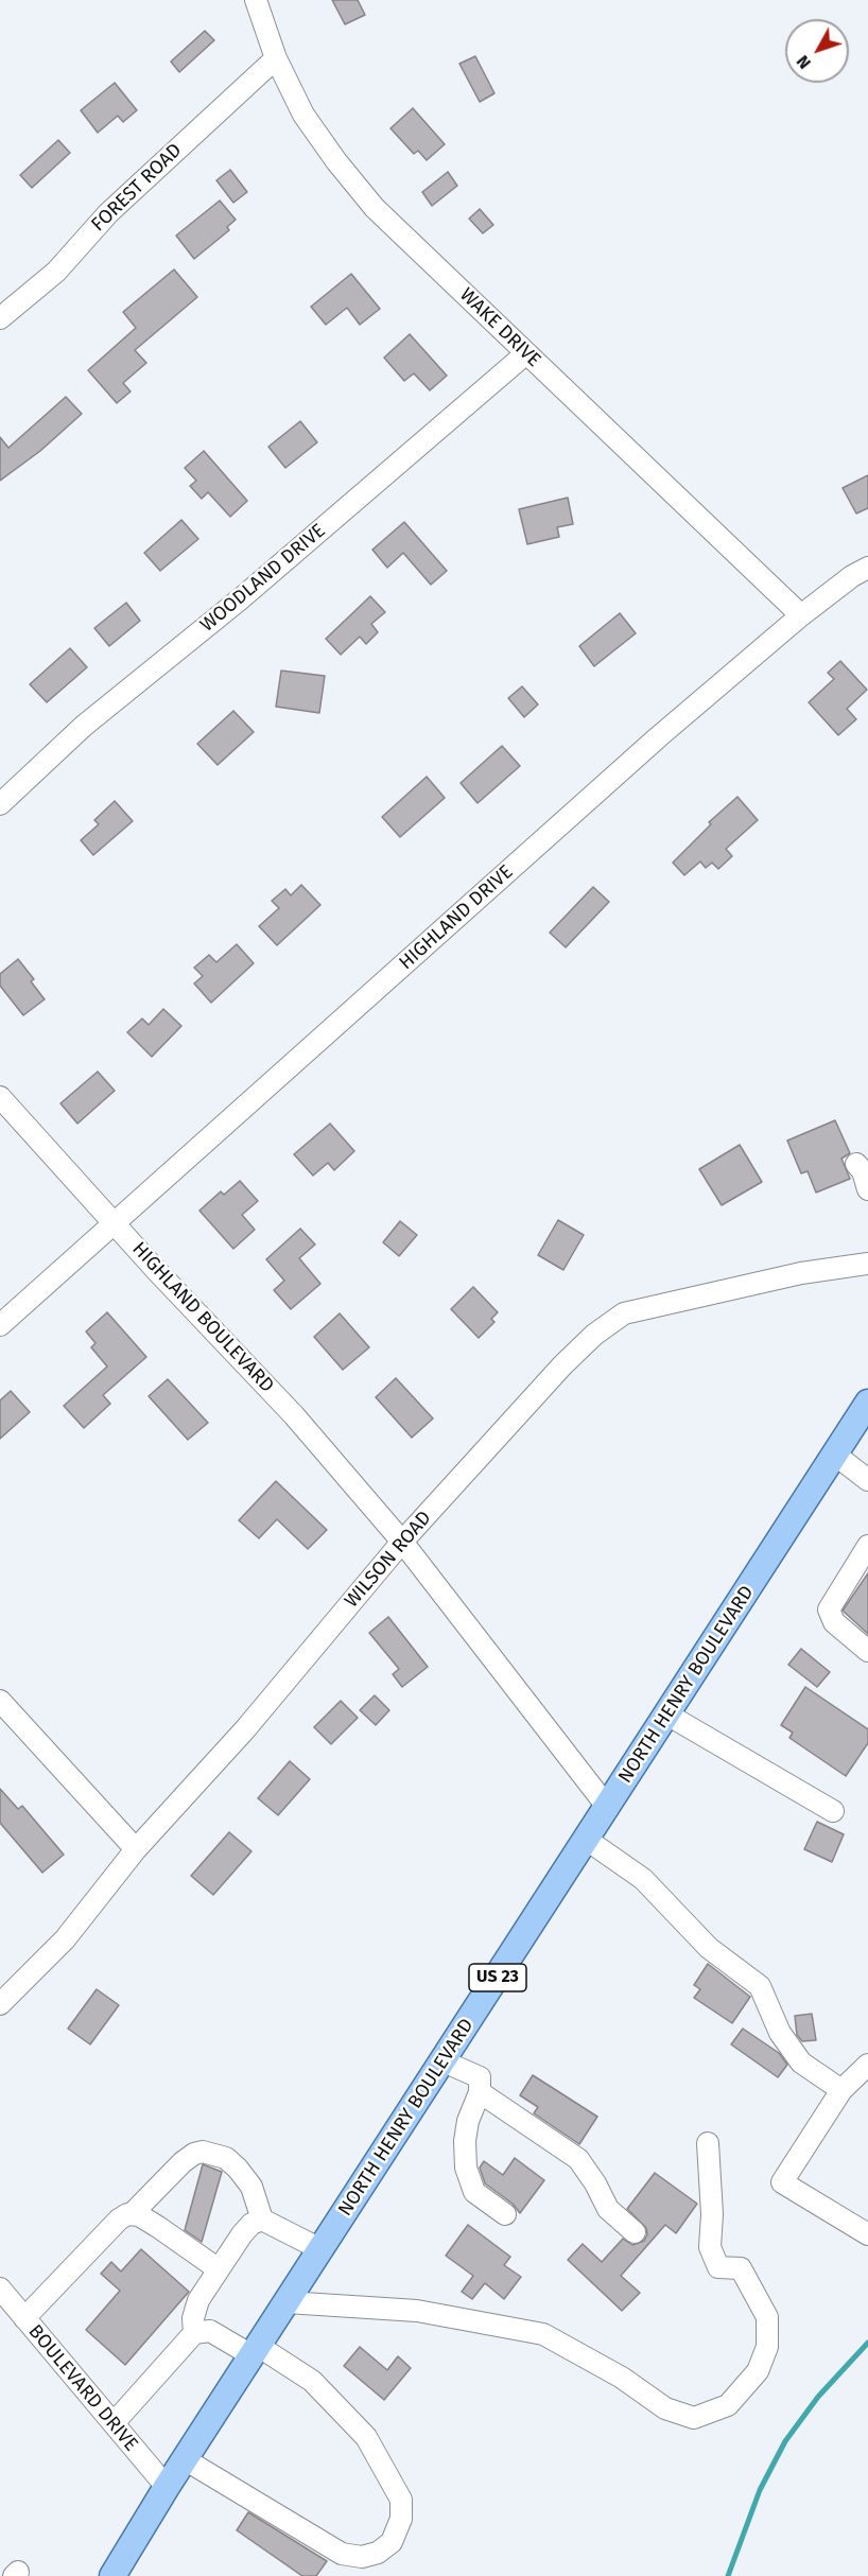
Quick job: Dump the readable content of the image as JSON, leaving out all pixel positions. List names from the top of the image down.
{
  "streets": {
    "main road": ["NORTH HENRY BOULEVARD", "US 23"],
    "street": [
      "FOREST ROAD",
      "WAKE DRIVE",
      "WOODLAND DRIVE",
      "HIGHLAND DRIVE",
      "HIGHLAND BOULEVARD",
      "WILSON ROAD",
      "BOULEVARD DRIVE"
    ]
  },
  "crossings": [
    ["FOREST ROAD", "WAKE DRIVE"],
    ["WAKE DRIVE", "WOODLAND DRIVE"],
    ["WAKE DRIVE", "HIGHLAND DRIVE"],
    ["HIGHLAND DRIVE", "HIGHLAND BOULEVARD"],
    ["HIGHLAND BOULEVARD", "WILSON ROAD"],
    ["HIGHLAND BOULEVARD", "NORTH HENRY BOULEVARD"],
    ["NORTH HENRY BOULEVARD", "BOULEVARD DRIVE"]
  ],
  "north": "bottom left"
}
